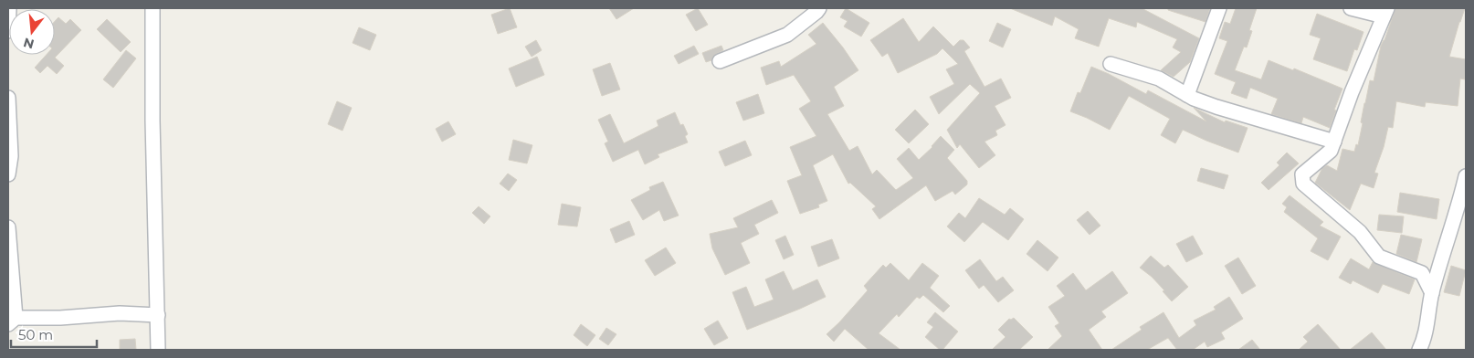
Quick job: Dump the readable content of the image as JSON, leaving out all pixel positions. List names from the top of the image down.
{
  "scale_bar": "50 m",
  "north": "bottom"
}
